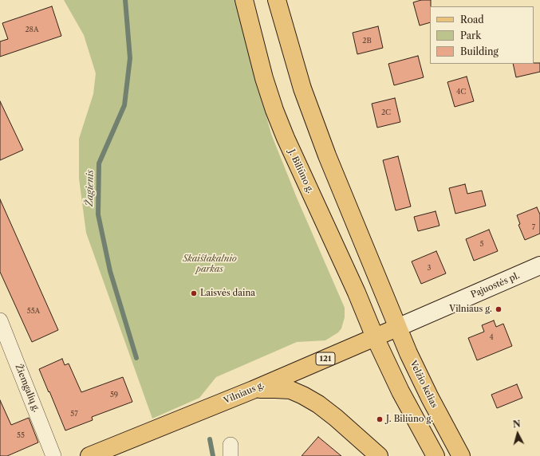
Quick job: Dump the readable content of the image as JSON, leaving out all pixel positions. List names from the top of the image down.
{
  "streets": {
    "main road": [
      "J. Biliūno g.",
      "Pajuostės pl.",
      "121",
      "Velžio kelias",
      "Vilniaus g."
    ],
    "street": ["Žiemgalių g."]
  },
  "crossings": [
    ["J. Biliūno g.", "Vilniaus g."],
    ["Pajuostės pl.", "Velžio kelias"],
    ["Pajuostės pl.", "Vilniaus g."],
    ["Velžio kelias", "Vilniaus g."]
  ],
  "water": ["Žagienis"],
  "parks": ["Skaistakalnio parkas"],
  "places": ["Laisvės daina", "Vilniaus g.", "J. Biliūno g."],
  "house_numbers": [
    "28A",
    "2B",
    "4C",
    "2C",
    "7",
    "5",
    "3",
    "55A",
    "4",
    "59",
    "57",
    "55"
  ],
  "legend": ["Road", "Park", "Building"],
  "north": "top"
}
